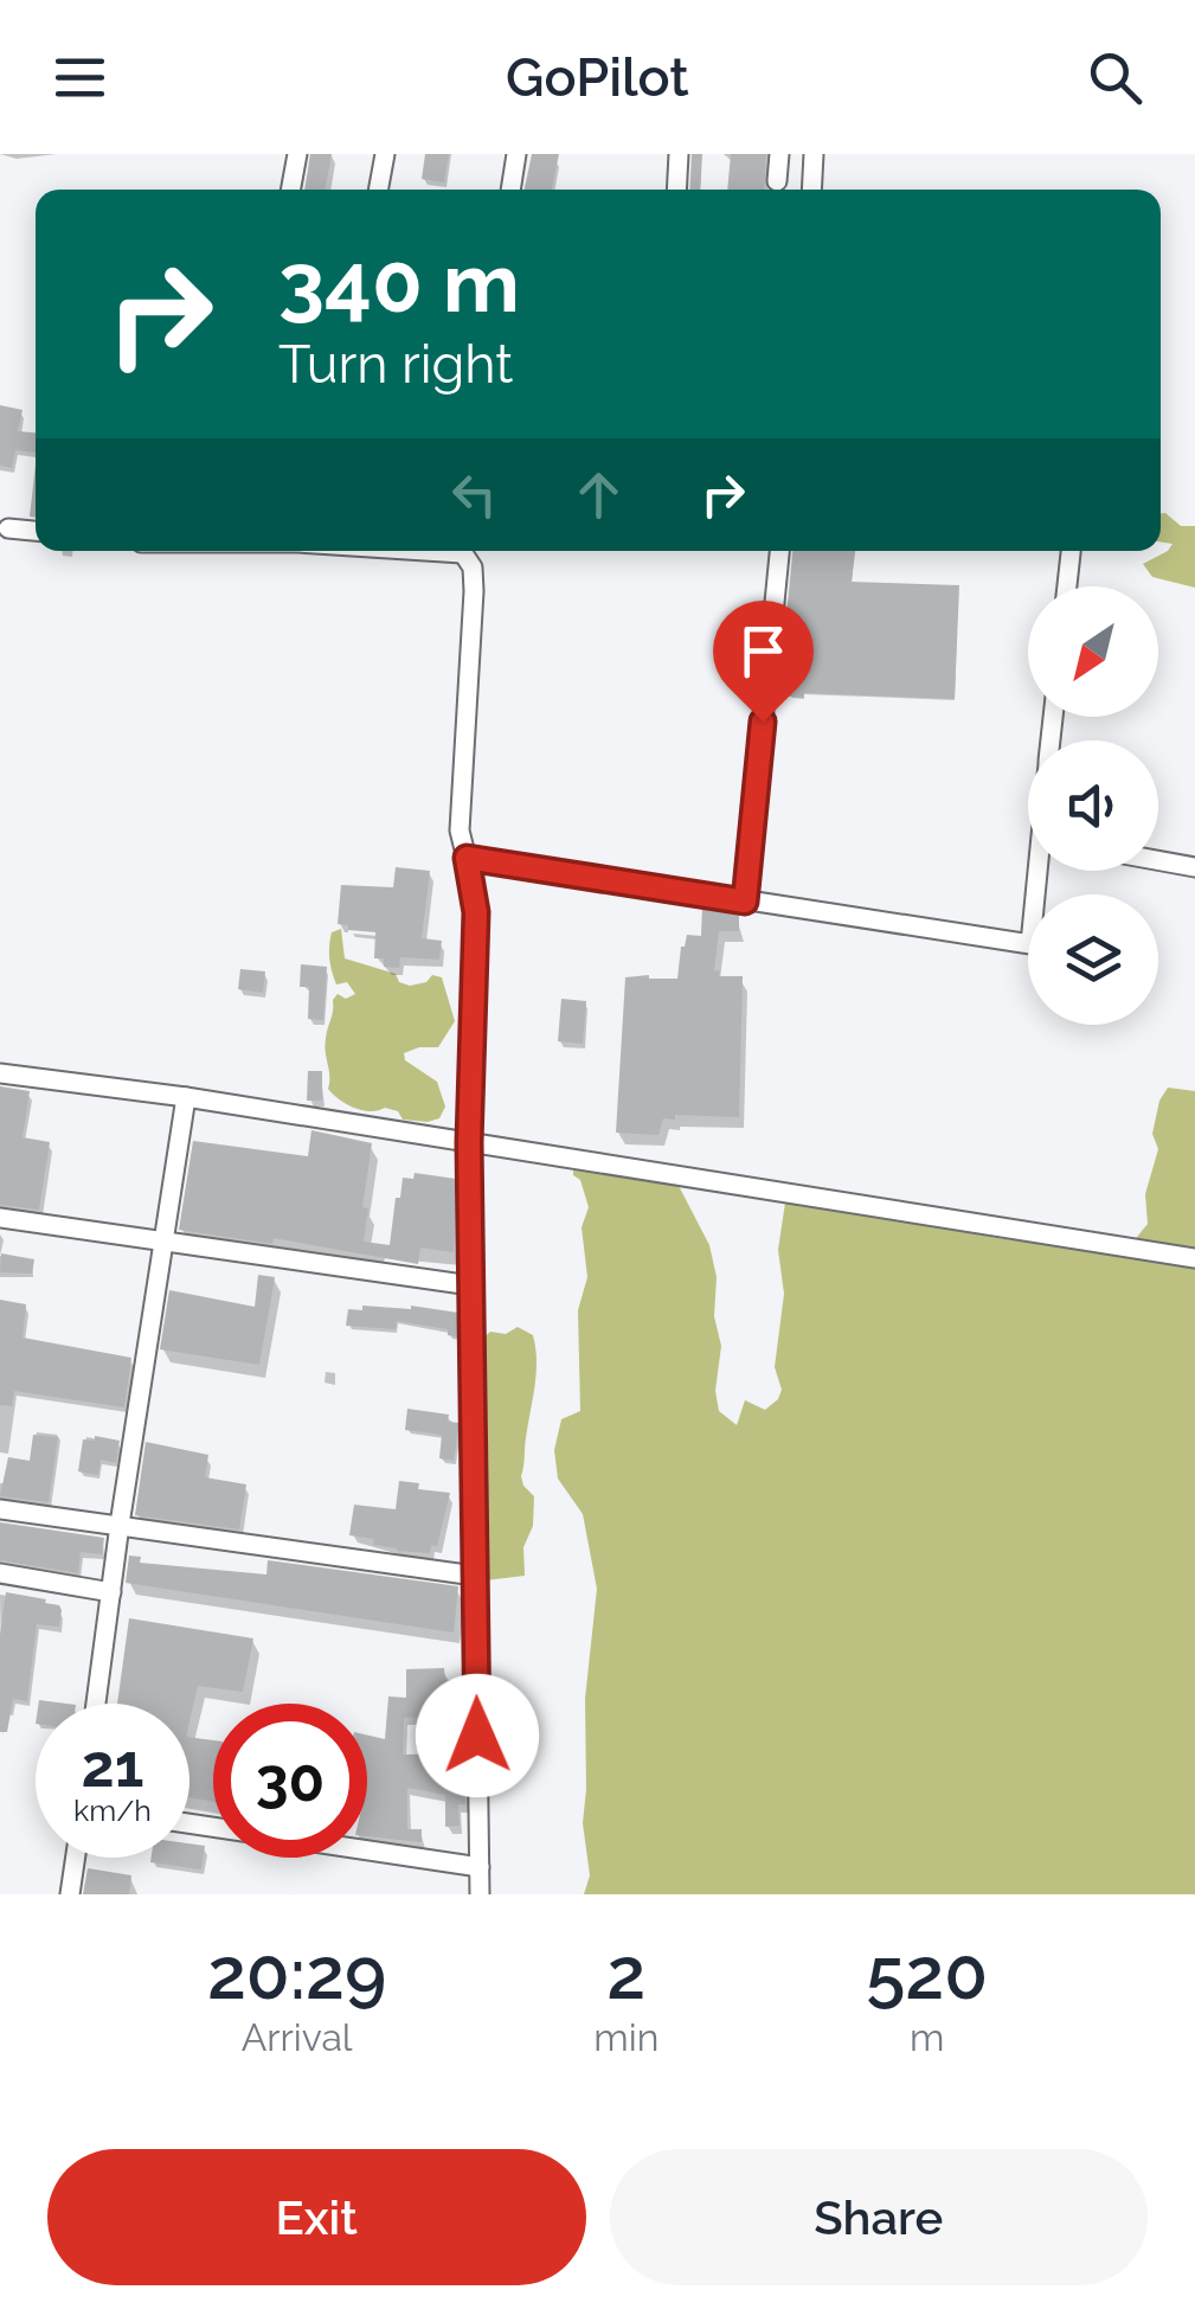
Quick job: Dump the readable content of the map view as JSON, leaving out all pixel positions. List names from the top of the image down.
{
  "north": "bottom left",
  "page": {
    "header": "GoPilot",
    "turn": ["340 m", "Turn right"],
    "speed": "21 km/h",
    "limit": "30",
    "eta": [
      "20:29",
      "Arrival",
      "2",
      "min",
      "520",
      "m"
    ],
    "buttons": ["Exit", "Share"]
  }
}
